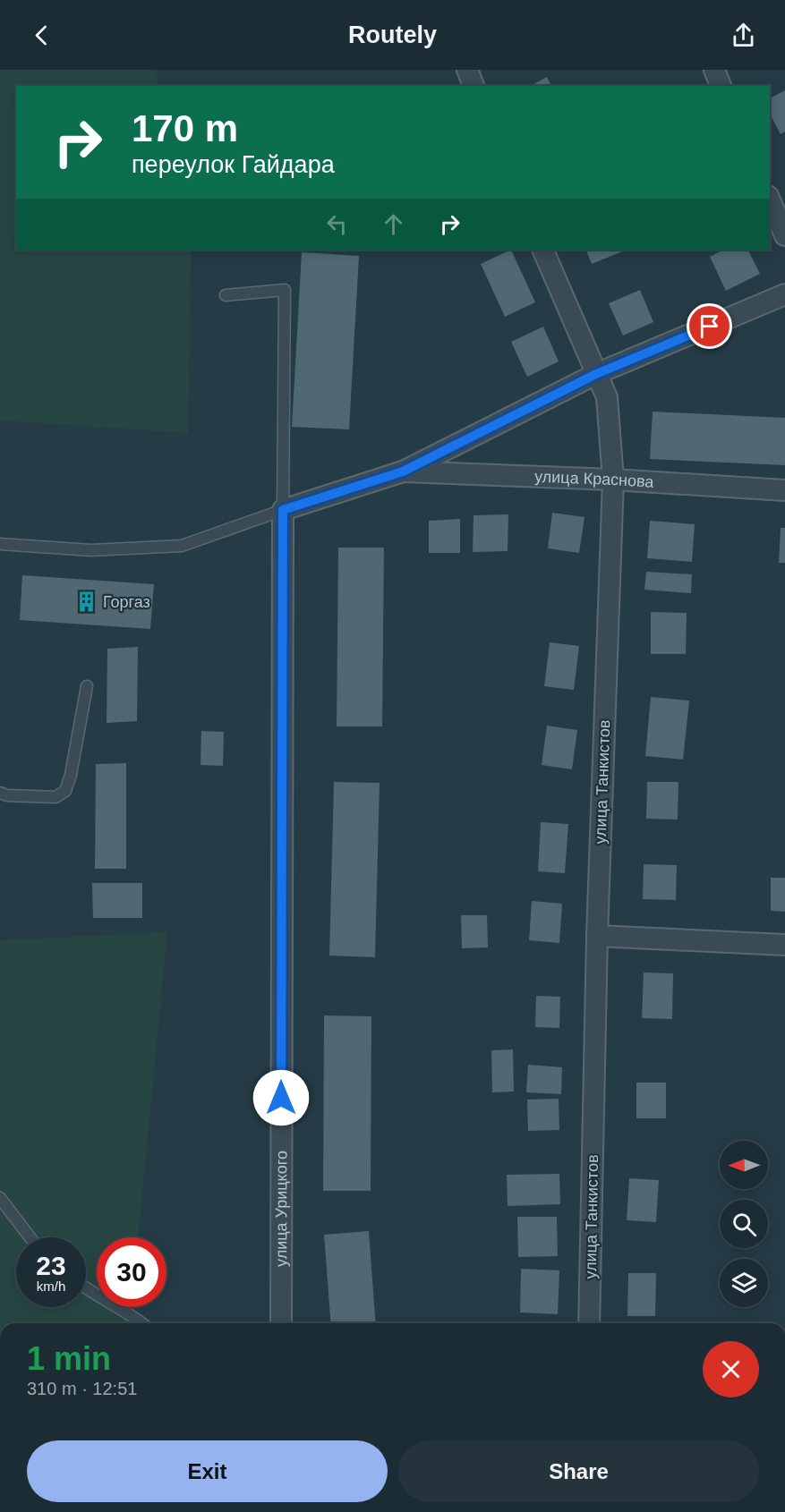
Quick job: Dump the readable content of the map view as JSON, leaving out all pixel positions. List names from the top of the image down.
{
  "streets": {
    "street": ["улица Краснова", "улица Танкистов", "улица Урицкого"]
  },
  "crossings": [
    ["улица Краснова", "улица Танкистов"]
  ],
  "places": {
    "building": ["Горгаз"]
  },
  "north": "left",
  "page": {
    "header": "Routely",
    "turn": ["170 m", "переулок Гайдара"],
    "speed": "23 km/h",
    "limit": "30",
    "heading": ["1 min", "310 m · 12:51"],
    "buttons": ["Exit", "Share"]
  }
}
